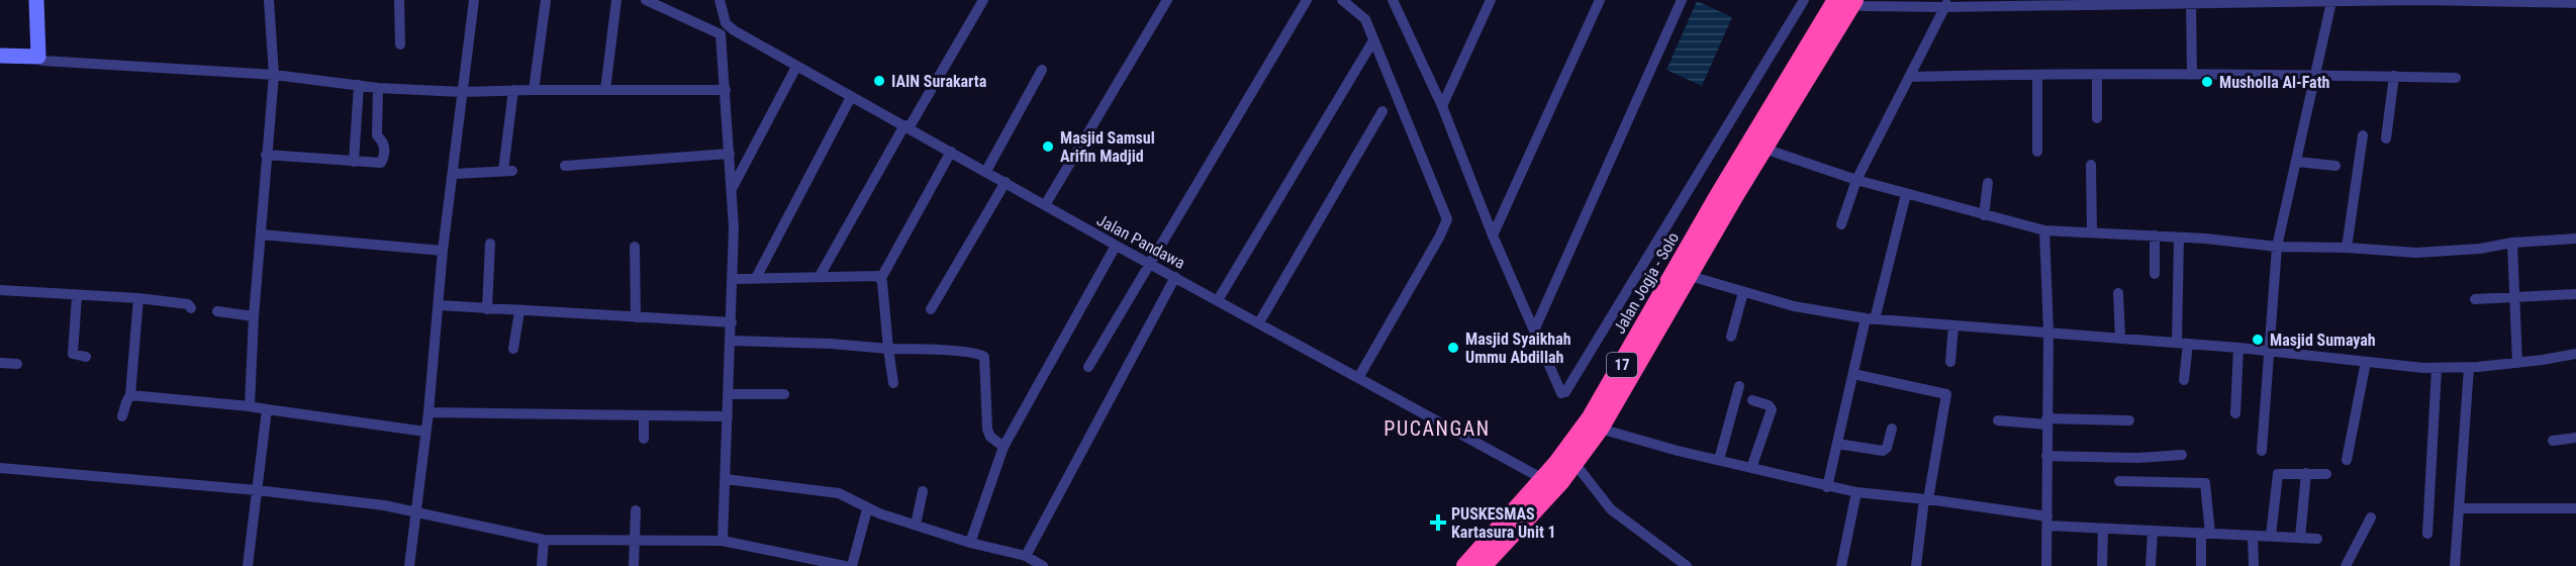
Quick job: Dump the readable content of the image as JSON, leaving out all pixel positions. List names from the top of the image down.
{
  "streets": {
    "highway": ["Jalan Jogja - Solo", "17"],
    "street": ["Jalan Pandawa"]
  },
  "crossings": [
    ["Jalan Pandawa", "Jalan Jogja - Solo"]
  ],
  "districts": ["PUCANGAN"],
  "places": {
    "other": [
      "IAIN Surakarta",
      "Musholla Al-Fath",
      "Masjid Samsul Arifin Madjid",
      "Masjid Sumayah",
      "Masjid Syaikhah Ummu Abdillah"
    ],
    "health": ["PUSKESMAS Kartasura Unit 1"]
  }
}
